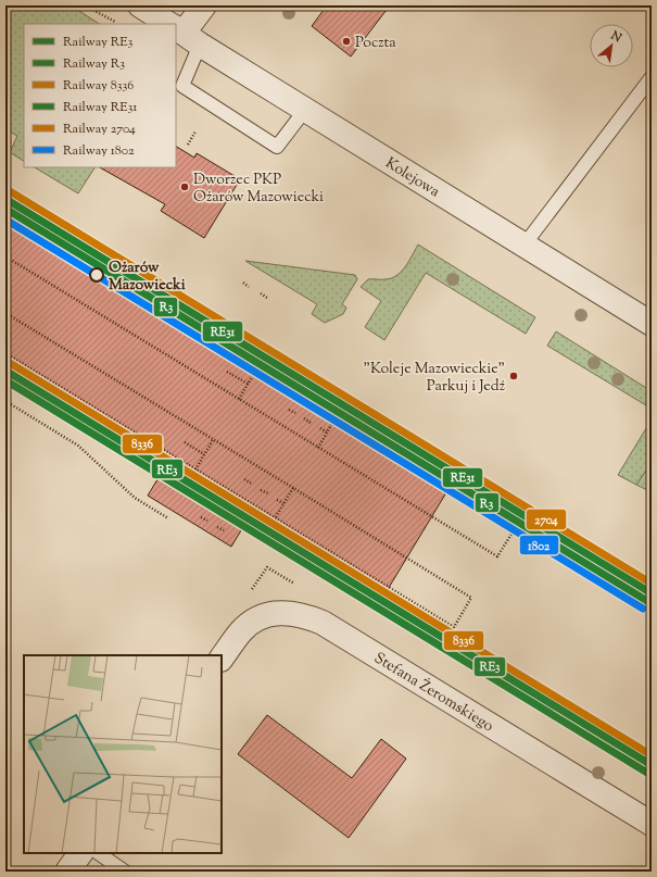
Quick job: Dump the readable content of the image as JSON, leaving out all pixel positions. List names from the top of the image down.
{
  "streets": {
    "street": ["Kolejowa", "Stefana Żeromskiego"]
  },
  "places": [
    "Poczta",
    "Dworzec PKP Ożarów Mazowiecki",
    "Ożarów Mazowiecki",
    "\"Koleje Mazowieckie\" Parkuj i Jedź"
  ],
  "lines": [
    "rail line 2704",
    "rail line RE31",
    "rail line R3",
    "rail line 1802",
    "rail line 8336",
    "rail line RE3"
  ],
  "legend": [
    "Railway RE3",
    "Railway R3",
    "Railway 8336",
    "Railway RE31",
    "Railway 2704",
    "Railway 1802"
  ],
  "north": "top right"
}
